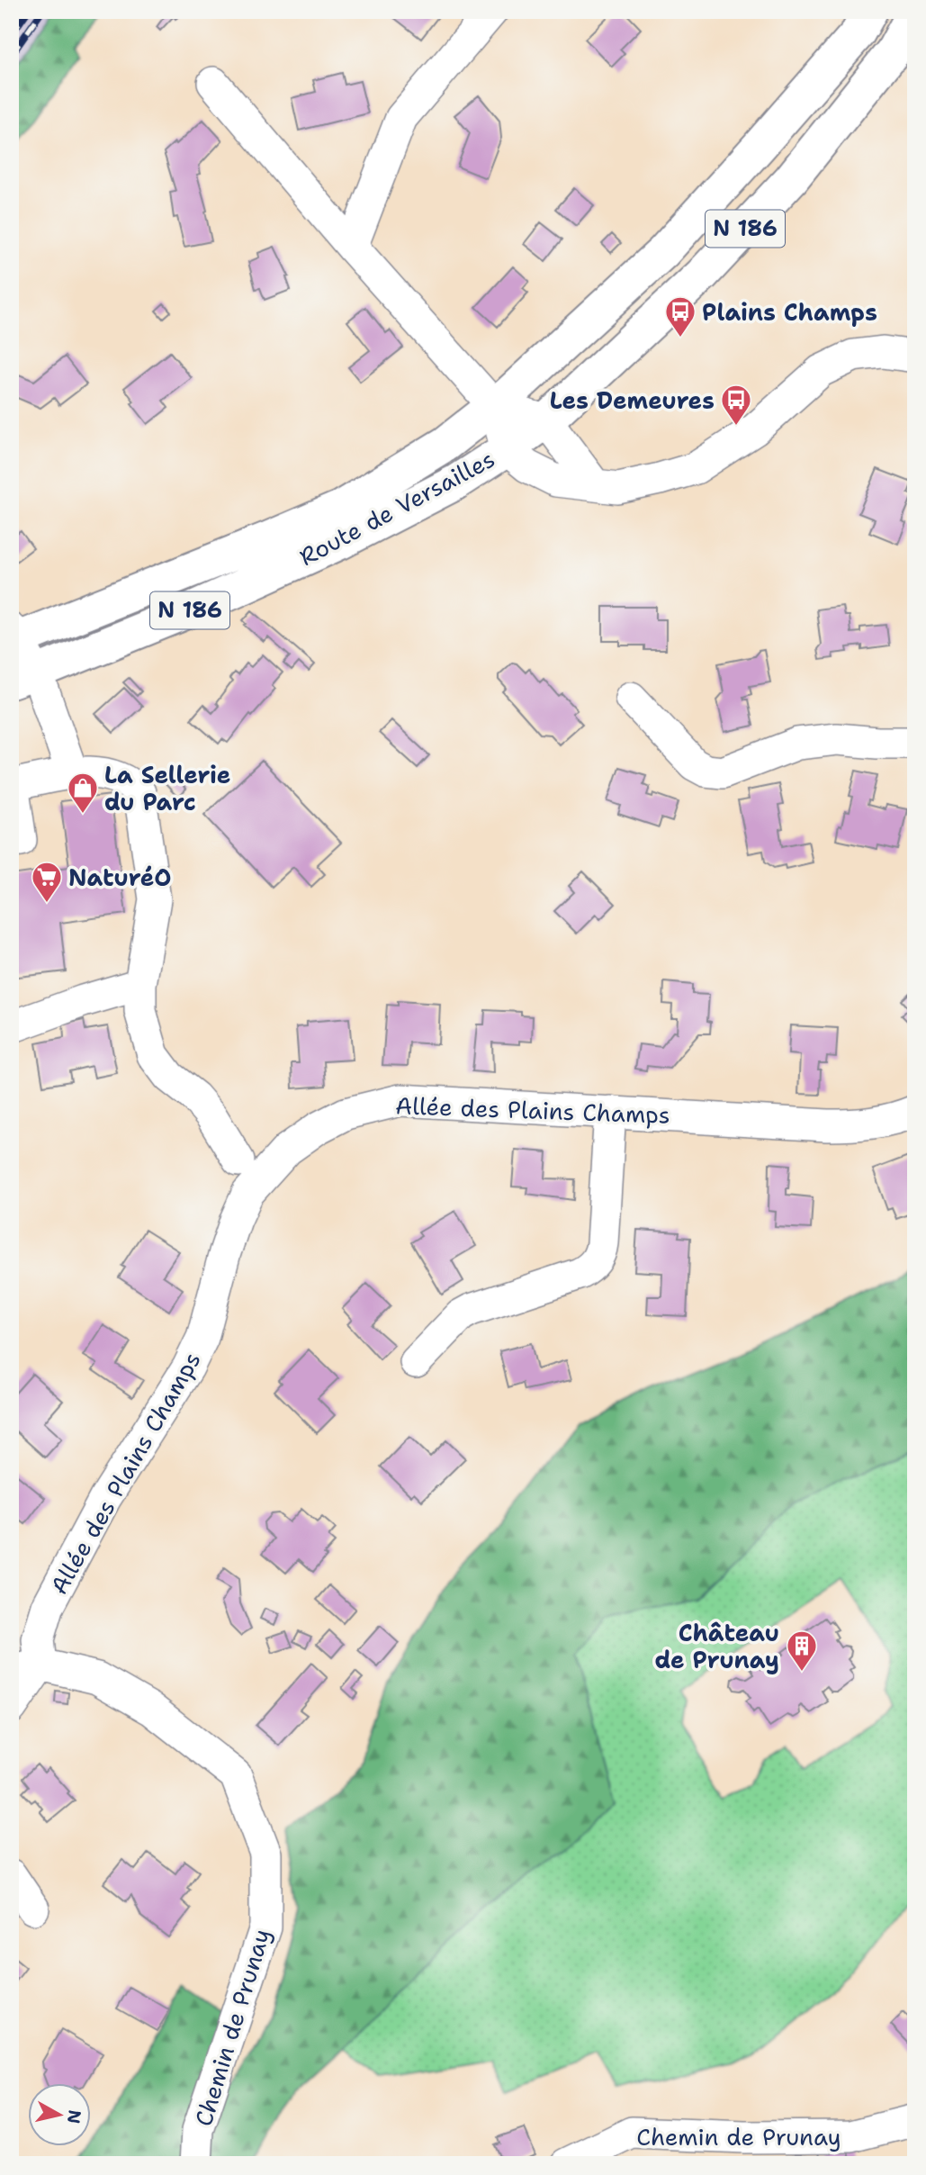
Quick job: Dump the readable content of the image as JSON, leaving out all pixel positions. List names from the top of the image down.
{
  "streets": {
    "main road": ["N 186", "Route de Versailles"],
    "street": ["Allée des Plains Champs", "Chemin de Prunay"]
  },
  "crossings": [
    ["Allée des Plains Champs", "Chemin de Prunay"]
  ],
  "places": {
    "bus stop": ["Plains Champs", "Les Demeures"],
    "shop": ["La Sellerie du Parc"],
    "supermarket": ["NaturéO"],
    "building": ["Château de Prunay"]
  },
  "north": "right"
}
